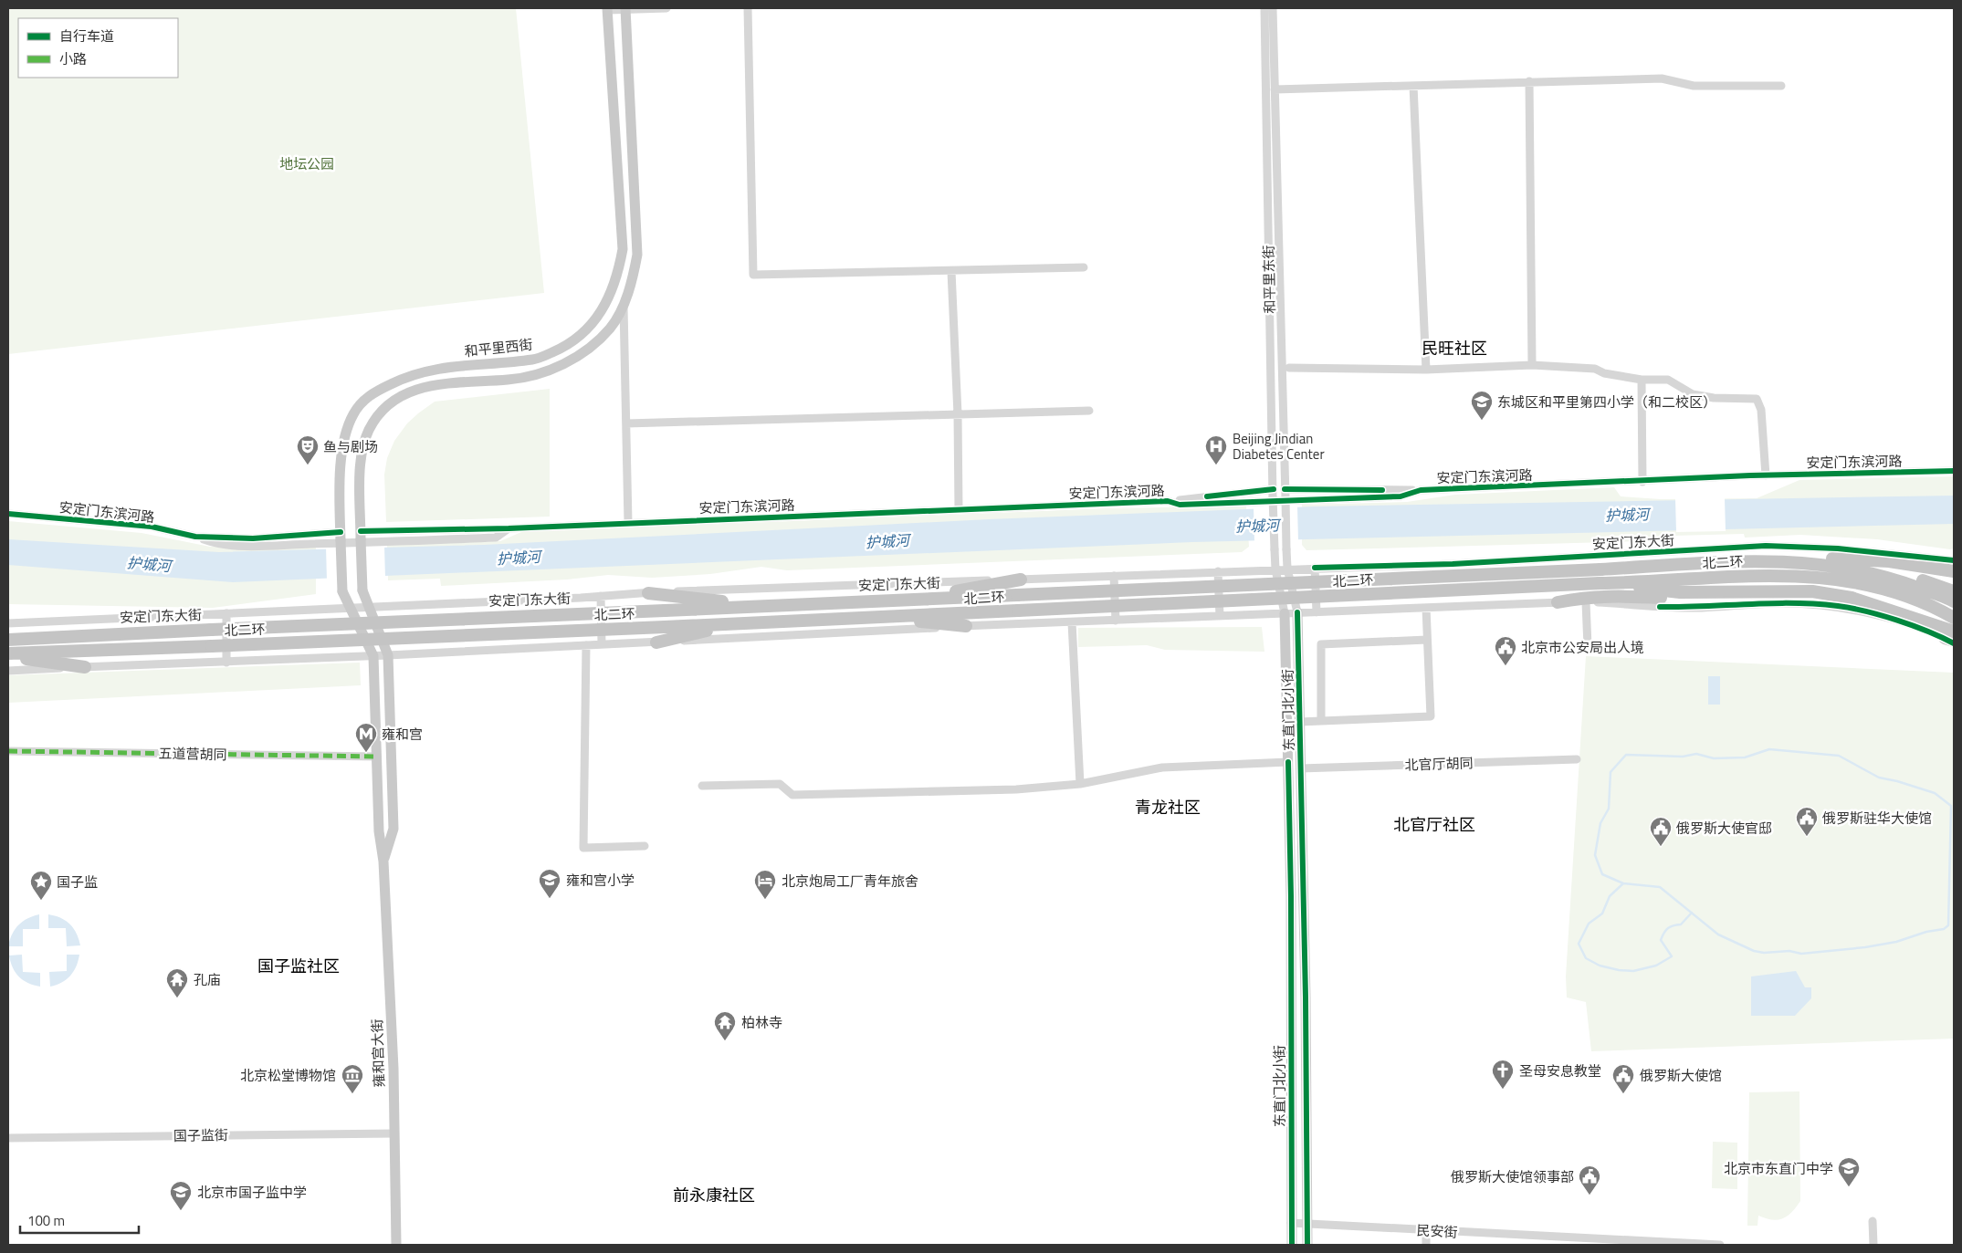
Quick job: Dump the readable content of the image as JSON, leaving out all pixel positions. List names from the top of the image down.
{
  "streets": {
    "highway": ["北二环"],
    "main road": ["和平里西街", "东直门北小街", "雍和宫大街"],
    "street": [
      "和平里东街",
      "安定门东滨河路",
      "安定门东大街",
      "五道营胡同",
      "北官厅胡同",
      "国子监街",
      "民安街"
    ]
  },
  "crossings": [
    ["和平里东街", "安定门东大街"],
    ["和平里东街", "东直门北小街"],
    ["和平里西街", "安定门东滨河路"],
    ["和平里西街", "安定门东大街"],
    ["安定门东滨河路", "雍和宫大街"],
    ["安定门东大街", "雍和宫大街"],
    ["东直门北小街", "北官厅胡同"],
    ["东直门北小街", "民安街"],
    ["五道营胡同", "雍和宫大街"],
    ["雍和宫大街", "国子监街"]
  ],
  "districts": [
    "民旺社区",
    "青龙社区",
    "北官厅社区",
    "国子监社区",
    "前永康社区"
  ],
  "water": ["护城河"],
  "parks": ["地坛公园"],
  "places": {
    "school or university": [
      "东城区和平里第四小学（和二校区）",
      "雍和宫小学",
      "北京市东直门中学",
      "北京市国子监中学"
    ],
    "theatre": ["鱼与剧场"],
    "hospital": ["Beijing Jindian Diabetes Center"],
    "public building": [
      "北京市公安局出人境",
      "俄罗斯驻华大使馆",
      "俄罗斯大使官邸",
      "俄罗斯大使馆",
      "俄罗斯大使馆领事部"
    ],
    "metro station": ["雍和宫"],
    "hotel": ["北京炮局工厂青年旅舍"],
    "place": ["国子监"],
    "temple": ["孔庙", "柏林寺"],
    "church": ["圣母安息教堂"],
    "museum": ["北京松堂博物馆"]
  },
  "legend": ["自行车道", "小路"],
  "scale_bar": "100 m"
}
